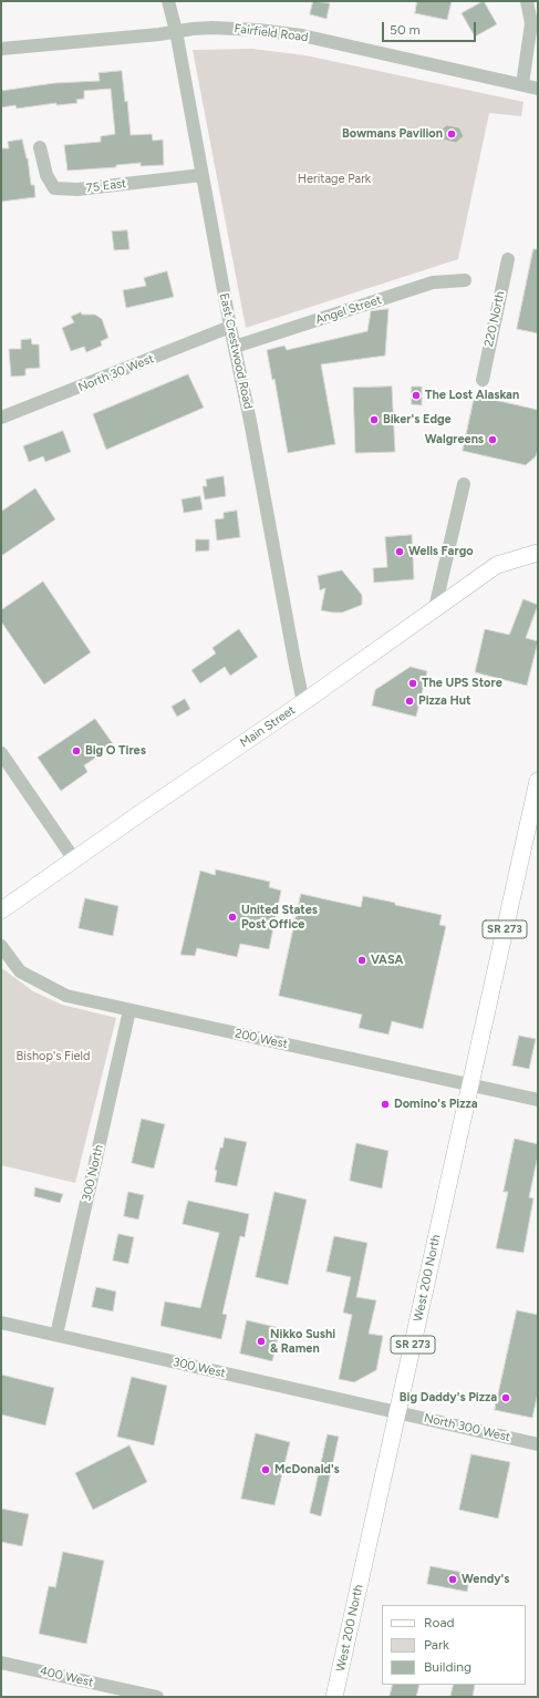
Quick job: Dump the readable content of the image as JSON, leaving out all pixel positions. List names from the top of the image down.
{
  "streets": {
    "main road": ["Main Street", "SR 273", "West 200 North"],
    "street": [
      "Fairfield Road",
      "75 East",
      "Angel Street",
      "220 North",
      "East Crestwood Road",
      "North 30 West",
      "200 West",
      "300 North",
      "300 West",
      "North 300 West",
      "400 West"
    ]
  },
  "crossings": [
    ["Fairfield Road", "East Crestwood Road"],
    ["75 East", "East Crestwood Road"],
    ["Angel Street", "East Crestwood Road"],
    ["East Crestwood Road", "North 30 West"],
    ["East Crestwood Road", "Main Street"],
    ["200 West", "300 North"],
    ["200 West", "West 200 North"],
    ["300 North", "300 West"],
    ["West 200 North", "300 West"],
    ["West 200 North", "North 300 West"],
    ["300 West", "North 300 West"]
  ],
  "parks": ["Heritage Park", "Bishop's Field"],
  "places": [
    "Bowmans Pavilion",
    "The Lost Alaskan",
    "Biker's Edge",
    "Walgreens",
    "Wells Fargo",
    "The UPS Store",
    "Pizza Hut",
    "Big O Tires",
    "United States Post Office",
    "VASA",
    "Domino's Pizza",
    "Nikko Sushi & Ramen",
    "Big Daddy's Pizza",
    "McDonald's",
    "Wendy's"
  ],
  "legend": ["Road", "Park", "Building"],
  "scale_bar": "50 m"
}
